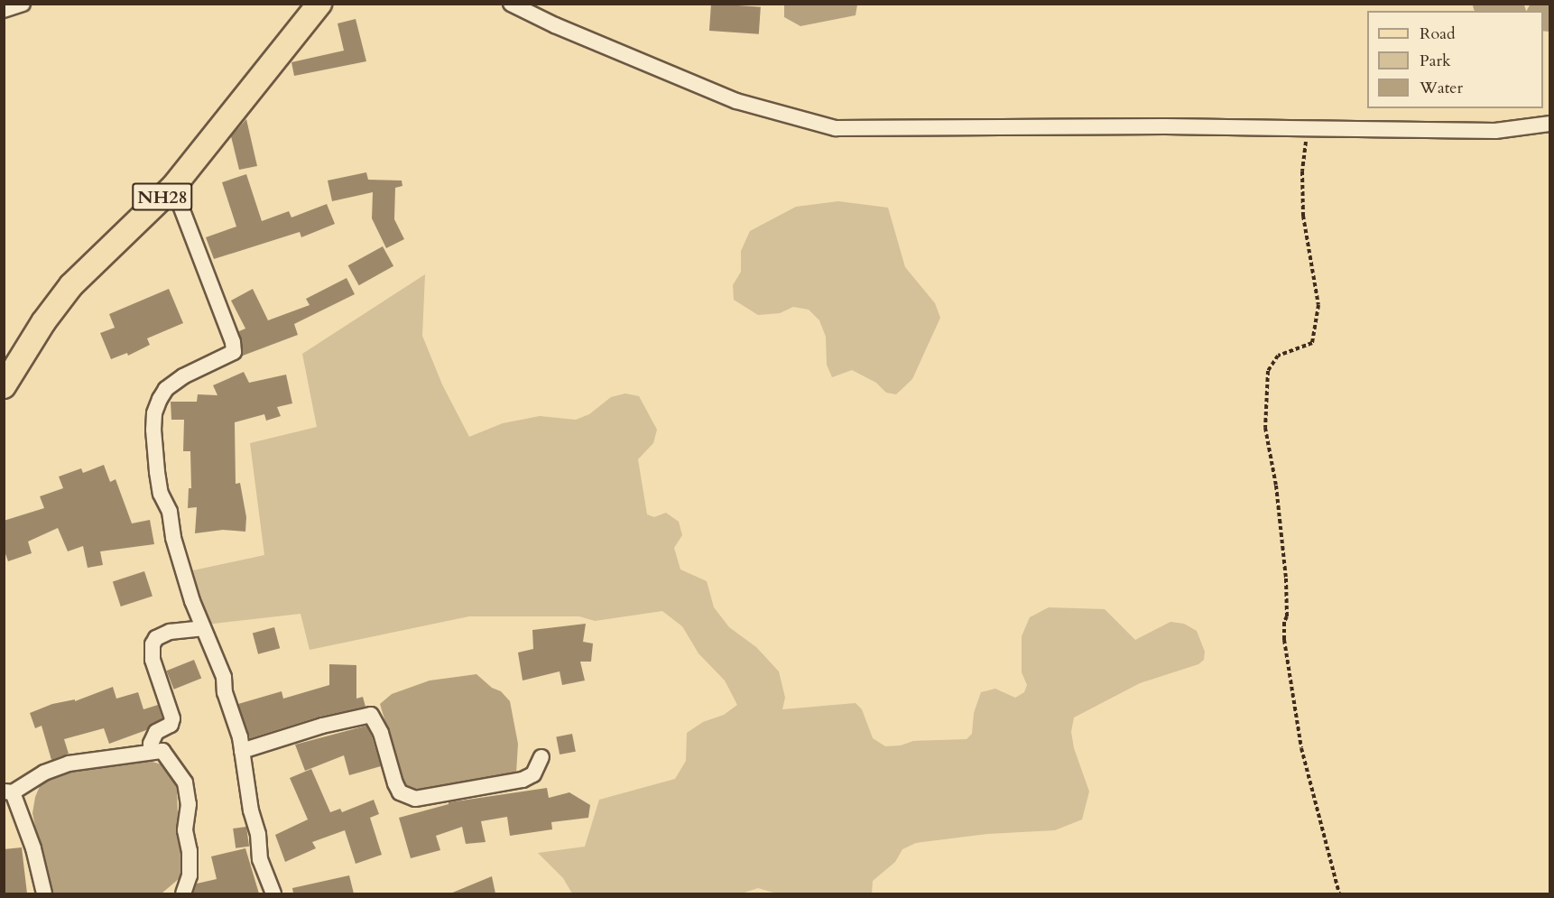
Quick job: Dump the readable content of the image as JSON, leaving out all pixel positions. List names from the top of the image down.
{
  "streets": {
    "main road": ["NH28"]
  },
  "legend": ["Road", "Park", "Water"]
}
